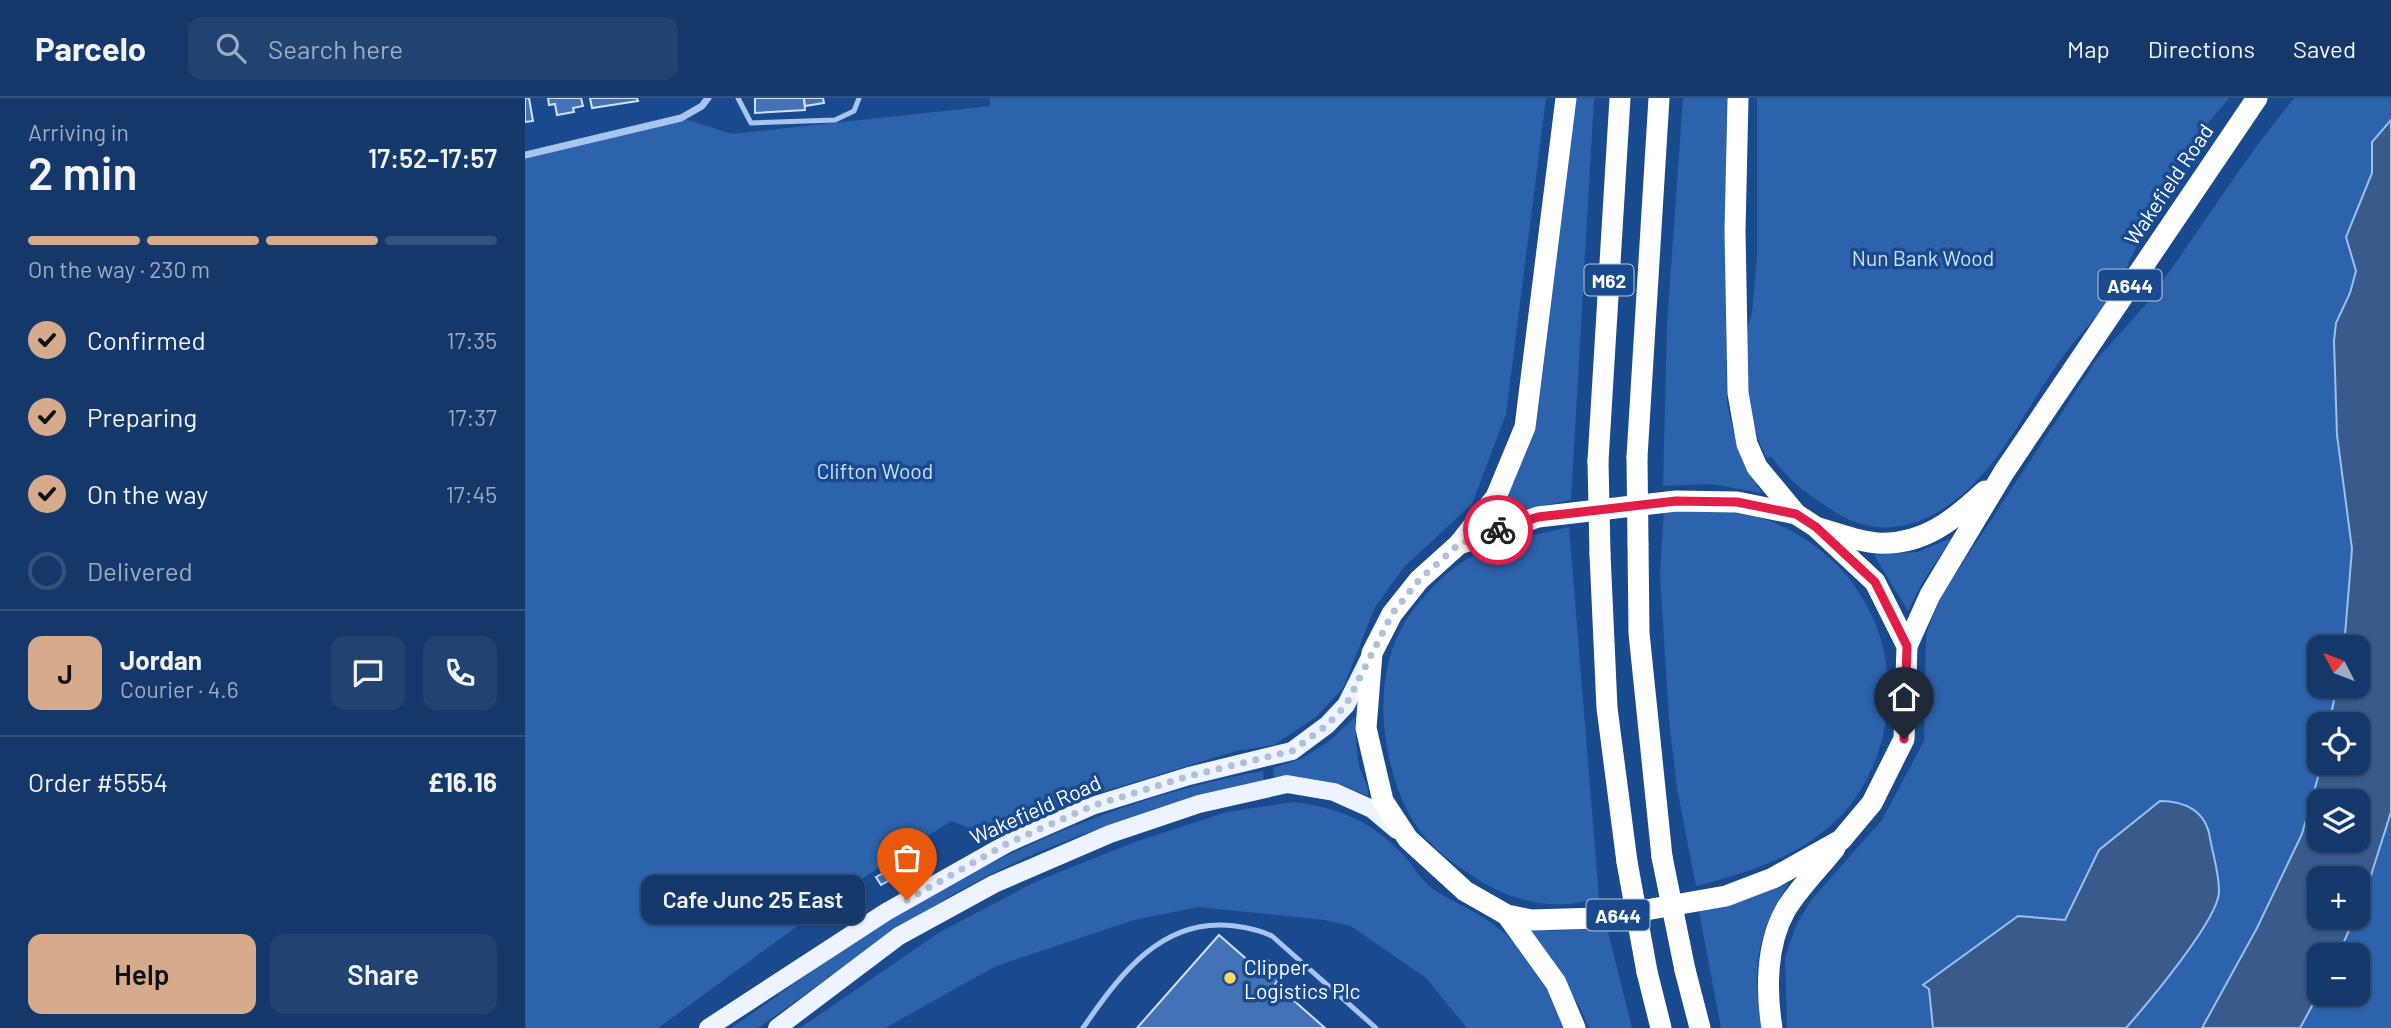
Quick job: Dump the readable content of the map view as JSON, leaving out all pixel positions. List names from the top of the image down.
{
  "streets": {
    "highway": ["Wakefield Road", "M62", "A644"]
  },
  "crossings": [
    ["Wakefield Road", "A644"]
  ],
  "parks": ["Nun Bank Wood", "Clifton Wood"],
  "places": ["Cafe Junc 25 East", "Clipper Logistics Plc"],
  "north": "top left",
  "page": {
    "header": "Parcelo",
    "search": "Search here",
    "nav": ["Map", "Directions", "Saved"],
    "heading": ["2 min", "Arriving in", "17:52–17:57"],
    "panel": [
      "Jordan",
      "Courier · 4.6",
      "Order #5554",
      "£16.16"
    ],
    "bar": "On the way · 230 m",
    "list": [
      ["Confirmed", "17:35"],
      ["Preparing", "17:37"],
      ["On the way", "17:45"],
      "Delivered"
    ],
    "map_buttons": ["+", "−"],
    "round": "J",
    "bubble": "Cafe Junc 25 East",
    "buttons": ["Help", "Share"]
  }
}
